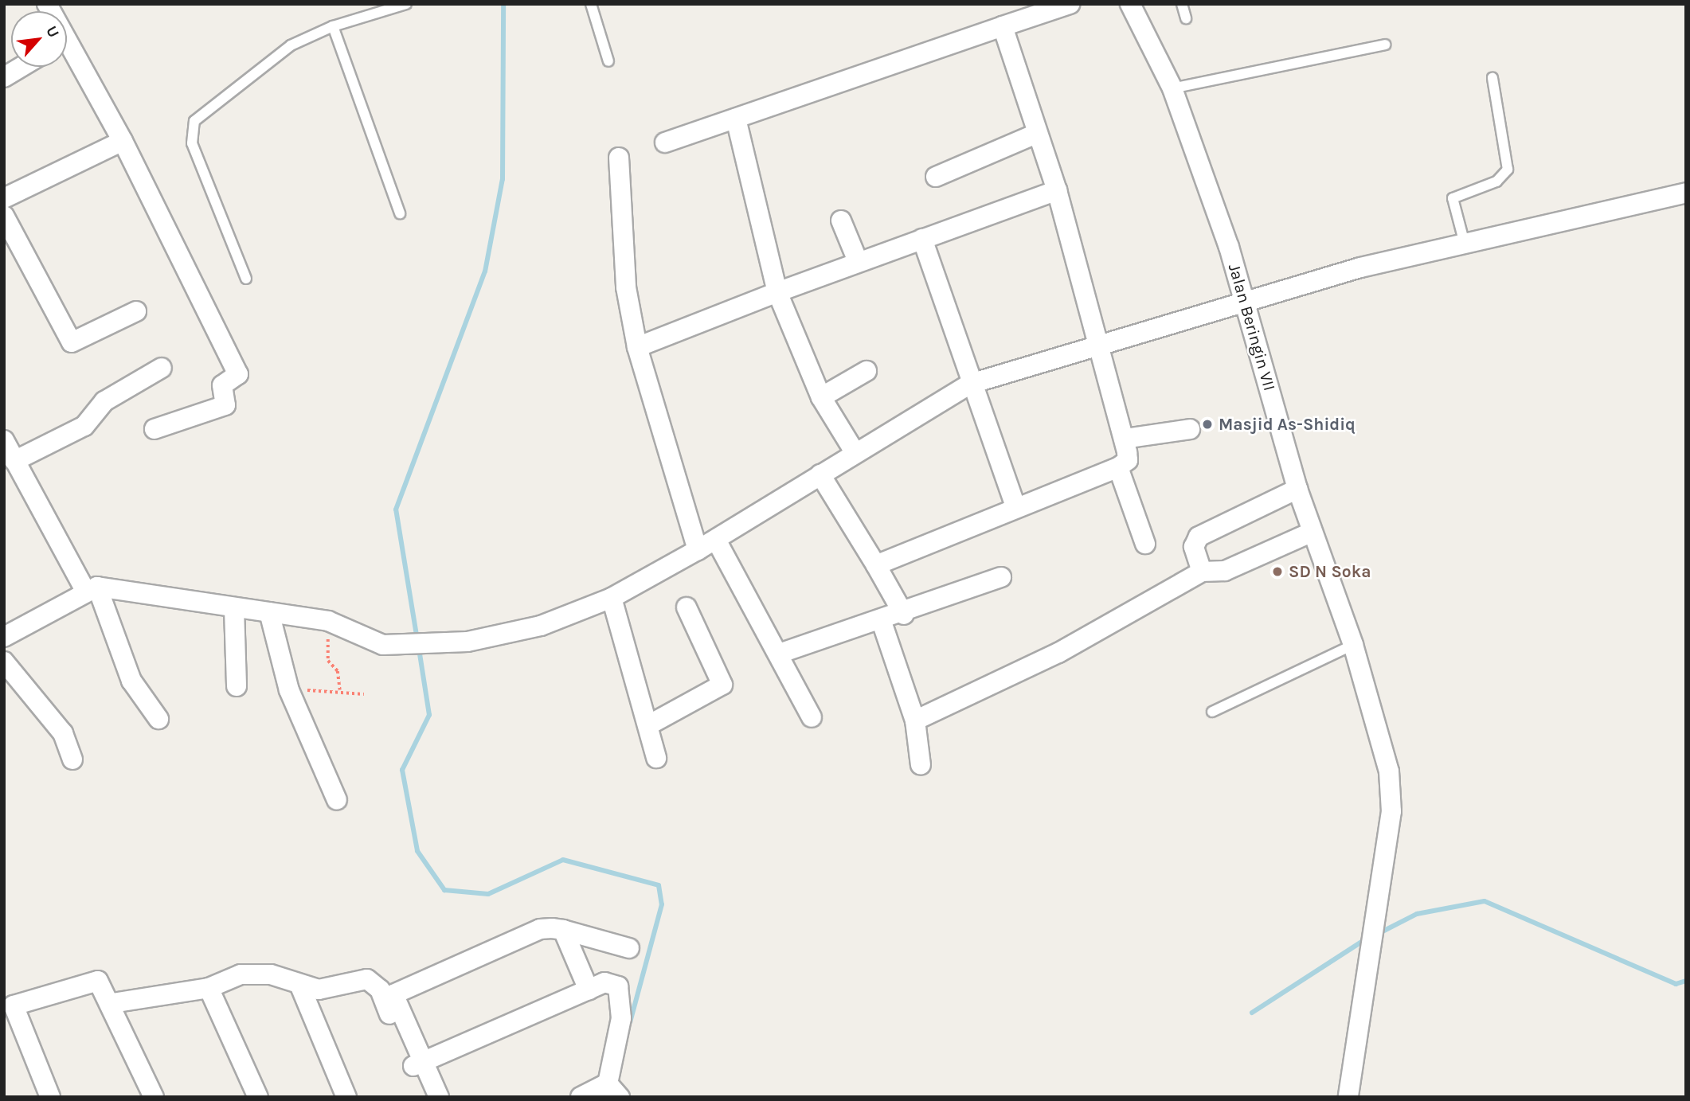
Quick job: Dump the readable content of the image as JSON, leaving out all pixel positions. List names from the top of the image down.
{
  "streets": {
    "street": ["Jalan Beringin VII"]
  },
  "places": ["Masjid As-Shidiq", "SD N Soka"],
  "north": "top right"
}
